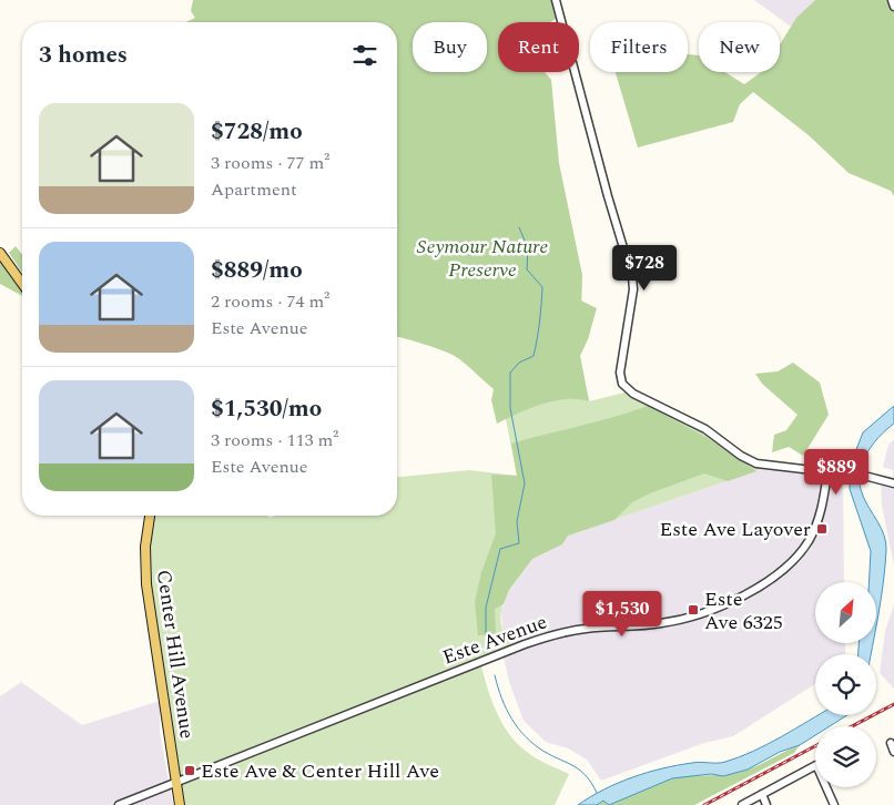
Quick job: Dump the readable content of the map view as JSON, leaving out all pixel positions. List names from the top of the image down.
{
  "streets": {
    "main road": ["Center Hill Avenue"],
    "street": ["Este Avenue"]
  },
  "crossings": [
    ["Este Avenue", "Center Hill Avenue"]
  ],
  "parks": ["Seymour Nature Preserve"],
  "places": {
    "transit": ["Este Ave Layover", "Este Ave 6325", "Este Ave & Center Hill Ave"]
  },
  "north": "top right",
  "page": {
    "chip": [
      "Buy",
      "Rent",
      "Filters",
      "New"
    ],
    "heading": "3 homes",
    "list": [
      {
        "name": "$728/mo",
        "note": "3 rooms · 77 m² · Apartment"
      },
      {
        "name": "$889/mo",
        "note": "2 rooms · 74 m² · Este Avenue"
      },
      {
        "name": "$1,530/mo",
        "note": "3 rooms · 113 m² · Este Avenue"
      }
    ],
    "price": ["$728", "$889", "$1,530"]
  }
}
